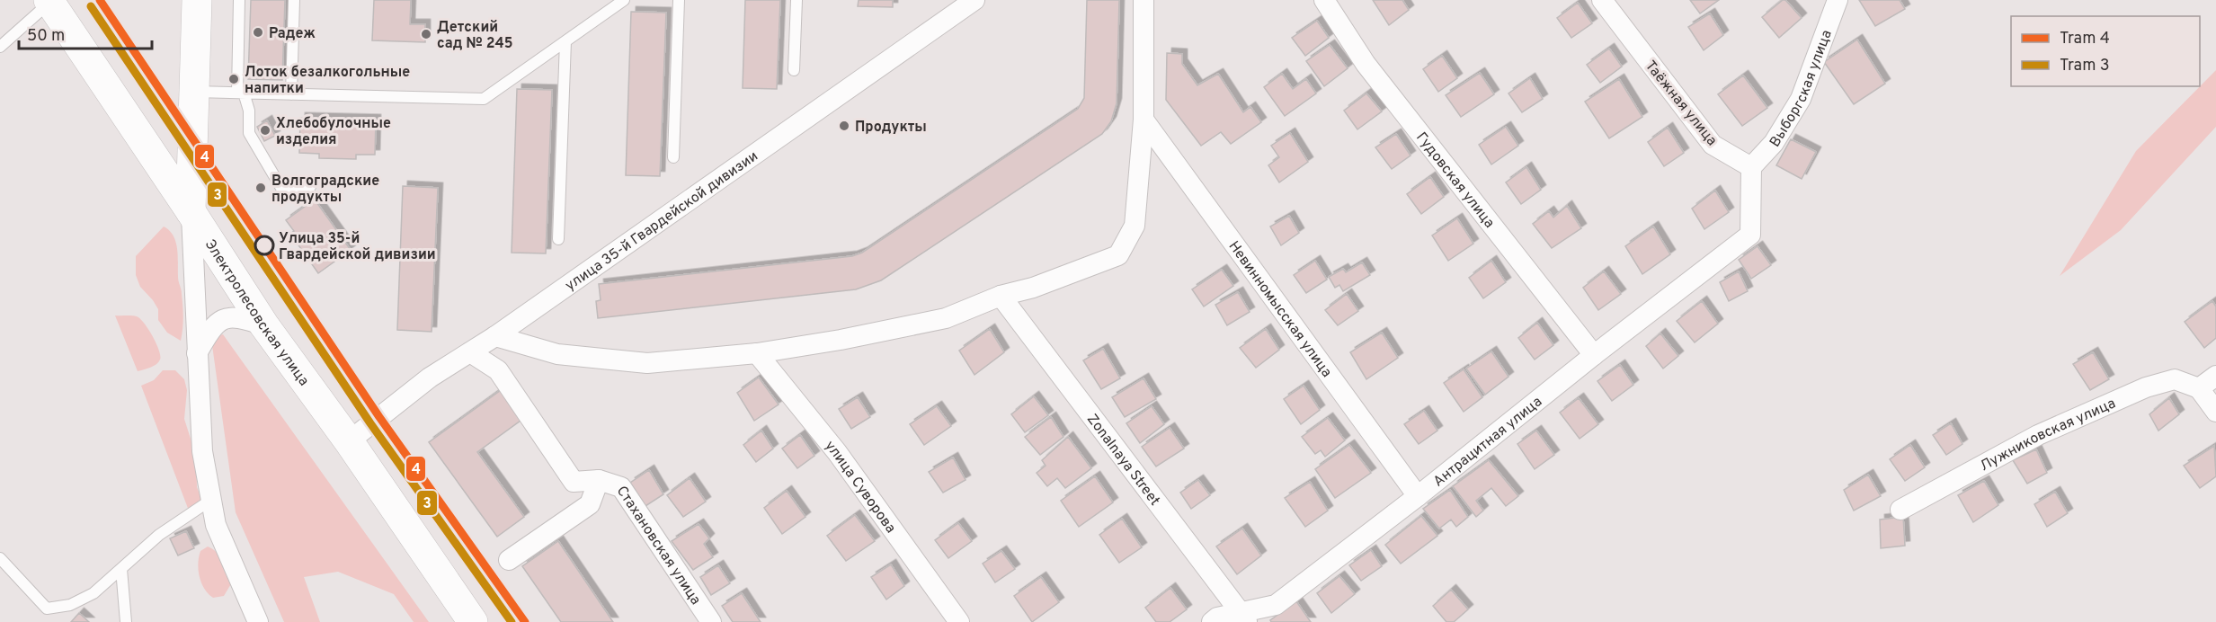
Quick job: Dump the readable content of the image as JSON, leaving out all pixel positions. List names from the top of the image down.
{
  "streets": {
    "main road": ["Электролесовская улица"],
    "street": [
      "Выборгская улица",
      "Таёжная улица",
      "Гудовская улица",
      "улица 35-й Гвардейской дивизии",
      "Невинномысская улица",
      "Лужниковская улица",
      "Антрацитная улица",
      "Zonalnaya Street",
      "улица Суворова",
      "Стахановская улица"
    ]
  },
  "crossings": [
    ["Выборгская улица", "Таёжная улица"],
    ["Выборгская улица", "Антрацитная улица"],
    ["Таёжная улица", "Антрацитная улица"],
    ["Гудовская улица", "Антрацитная улица"],
    ["улица 35-й Гвардейской дивизии", "Электролесовская улица"],
    ["улица 35-й Гвардейской дивизии", "Стахановская улица"],
    ["Невинномысская улица", "Антрацитная улица"],
    ["Антрацитная улица", "Zonalnaya Street"]
  ],
  "places": [
    "Радеж",
    "Детский сад № 245",
    "Лоток безалкогольные напитки",
    "Продукты",
    "Хлебобулочные изделия",
    "Волгоградские продукты",
    "Улица 35-й Гвардейской дивизии"
  ],
  "lines": ["tram line 4", "tram line 3"],
  "legend": ["Tram 4", "Tram 3"],
  "scale_bar": "50 m"
}
